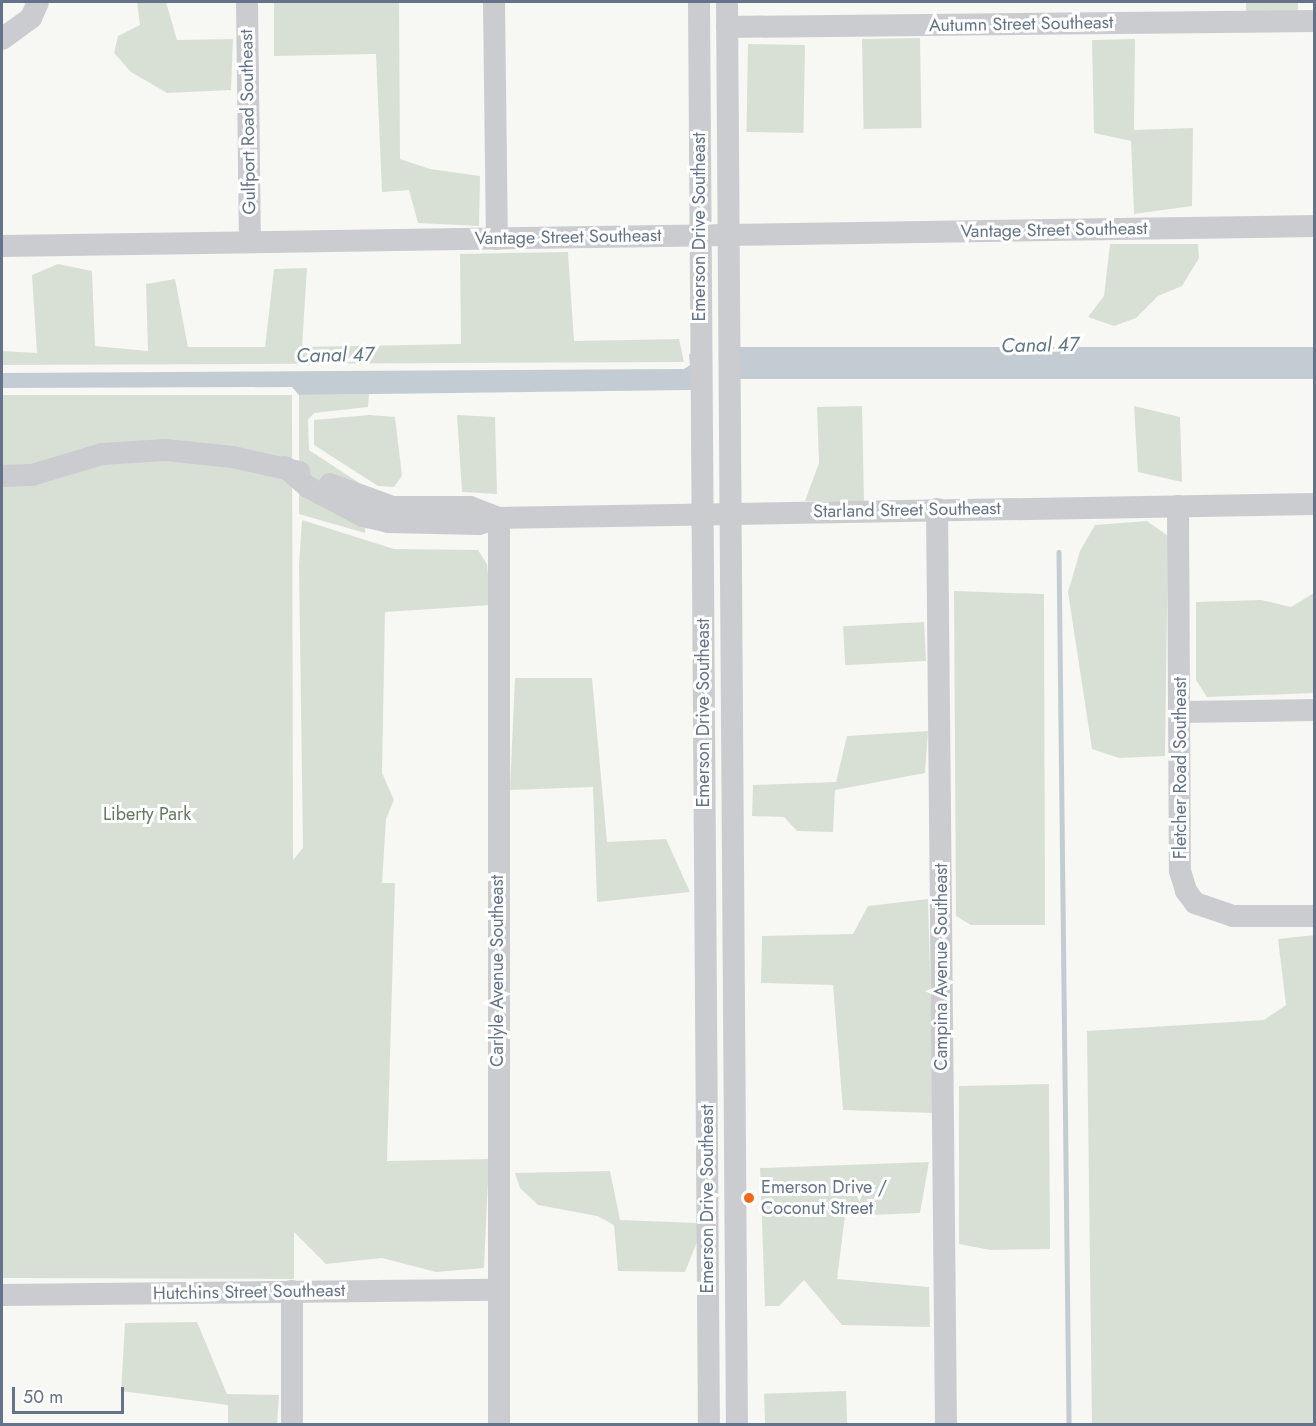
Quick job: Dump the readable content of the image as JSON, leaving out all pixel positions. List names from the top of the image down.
{
  "streets": {
    "street": [
      "Autumn Street Southeast",
      "Gulfport Road Southeast",
      "Emerson Drive Southeast",
      "Vantage Street Southeast",
      "Starland Street Southeast",
      "Fletcher Road Southeast",
      "Campina Avenue Southeast",
      "Carlyle Avenue Southeast",
      "Hutchins Street Southeast"
    ]
  },
  "crossings": [
    ["Autumn Street Southeast", "Emerson Drive Southeast"],
    ["Gulfport Road Southeast", "Vantage Street Southeast"],
    ["Emerson Drive Southeast", "Vantage Street Southeast"],
    ["Emerson Drive Southeast", "Starland Street Southeast"],
    ["Starland Street Southeast", "Fletcher Road Southeast"],
    ["Starland Street Southeast", "Campina Avenue Southeast"],
    ["Starland Street Southeast", "Carlyle Avenue Southeast"],
    ["Carlyle Avenue Southeast", "Hutchins Street Southeast"]
  ],
  "water": ["Canal 47"],
  "parks": ["Liberty Park"],
  "places": ["Emerson Drive / Coconut Street"],
  "scale_bar": "50 m"
}
